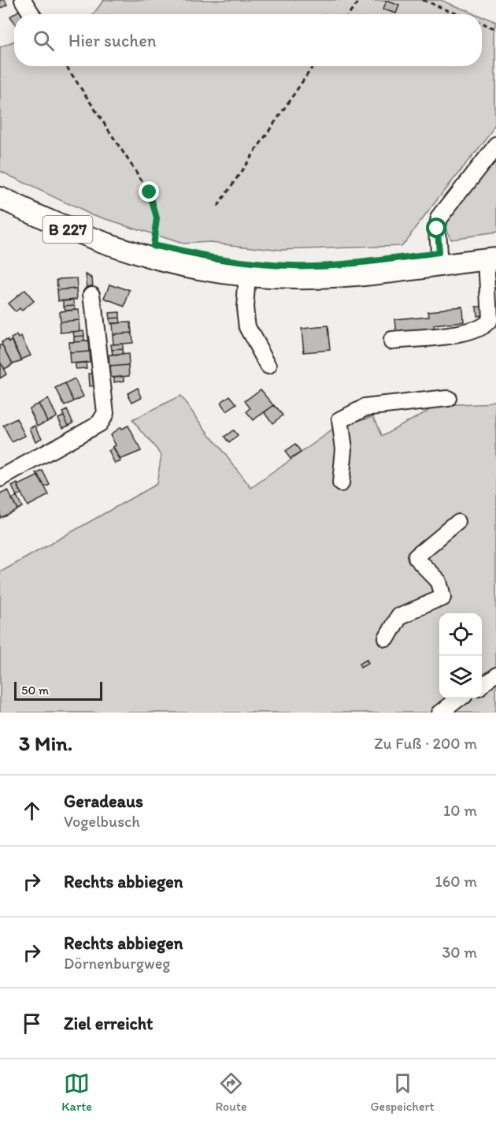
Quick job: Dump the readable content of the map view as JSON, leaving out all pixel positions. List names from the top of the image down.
{
  "streets": {
    "main road": ["B 227"]
  },
  "scale_bar": "50 m",
  "page": {
    "search": "Hier suchen",
    "scale": "50 m",
    "heading": ["3 Min.", "Zu Fuß · 200 m"],
    "list": [
      ["Geradeaus", "Vogelbusch", "10 m"],
      ["Rechts abbiegen", "160 m"],
      ["Rechts abbiegen", "Dörnenburgweg", "30 m"],
      "Ziel erreicht"
    ],
    "nav": ["Karte", "Route", "Gespeichert"]
  }
}
